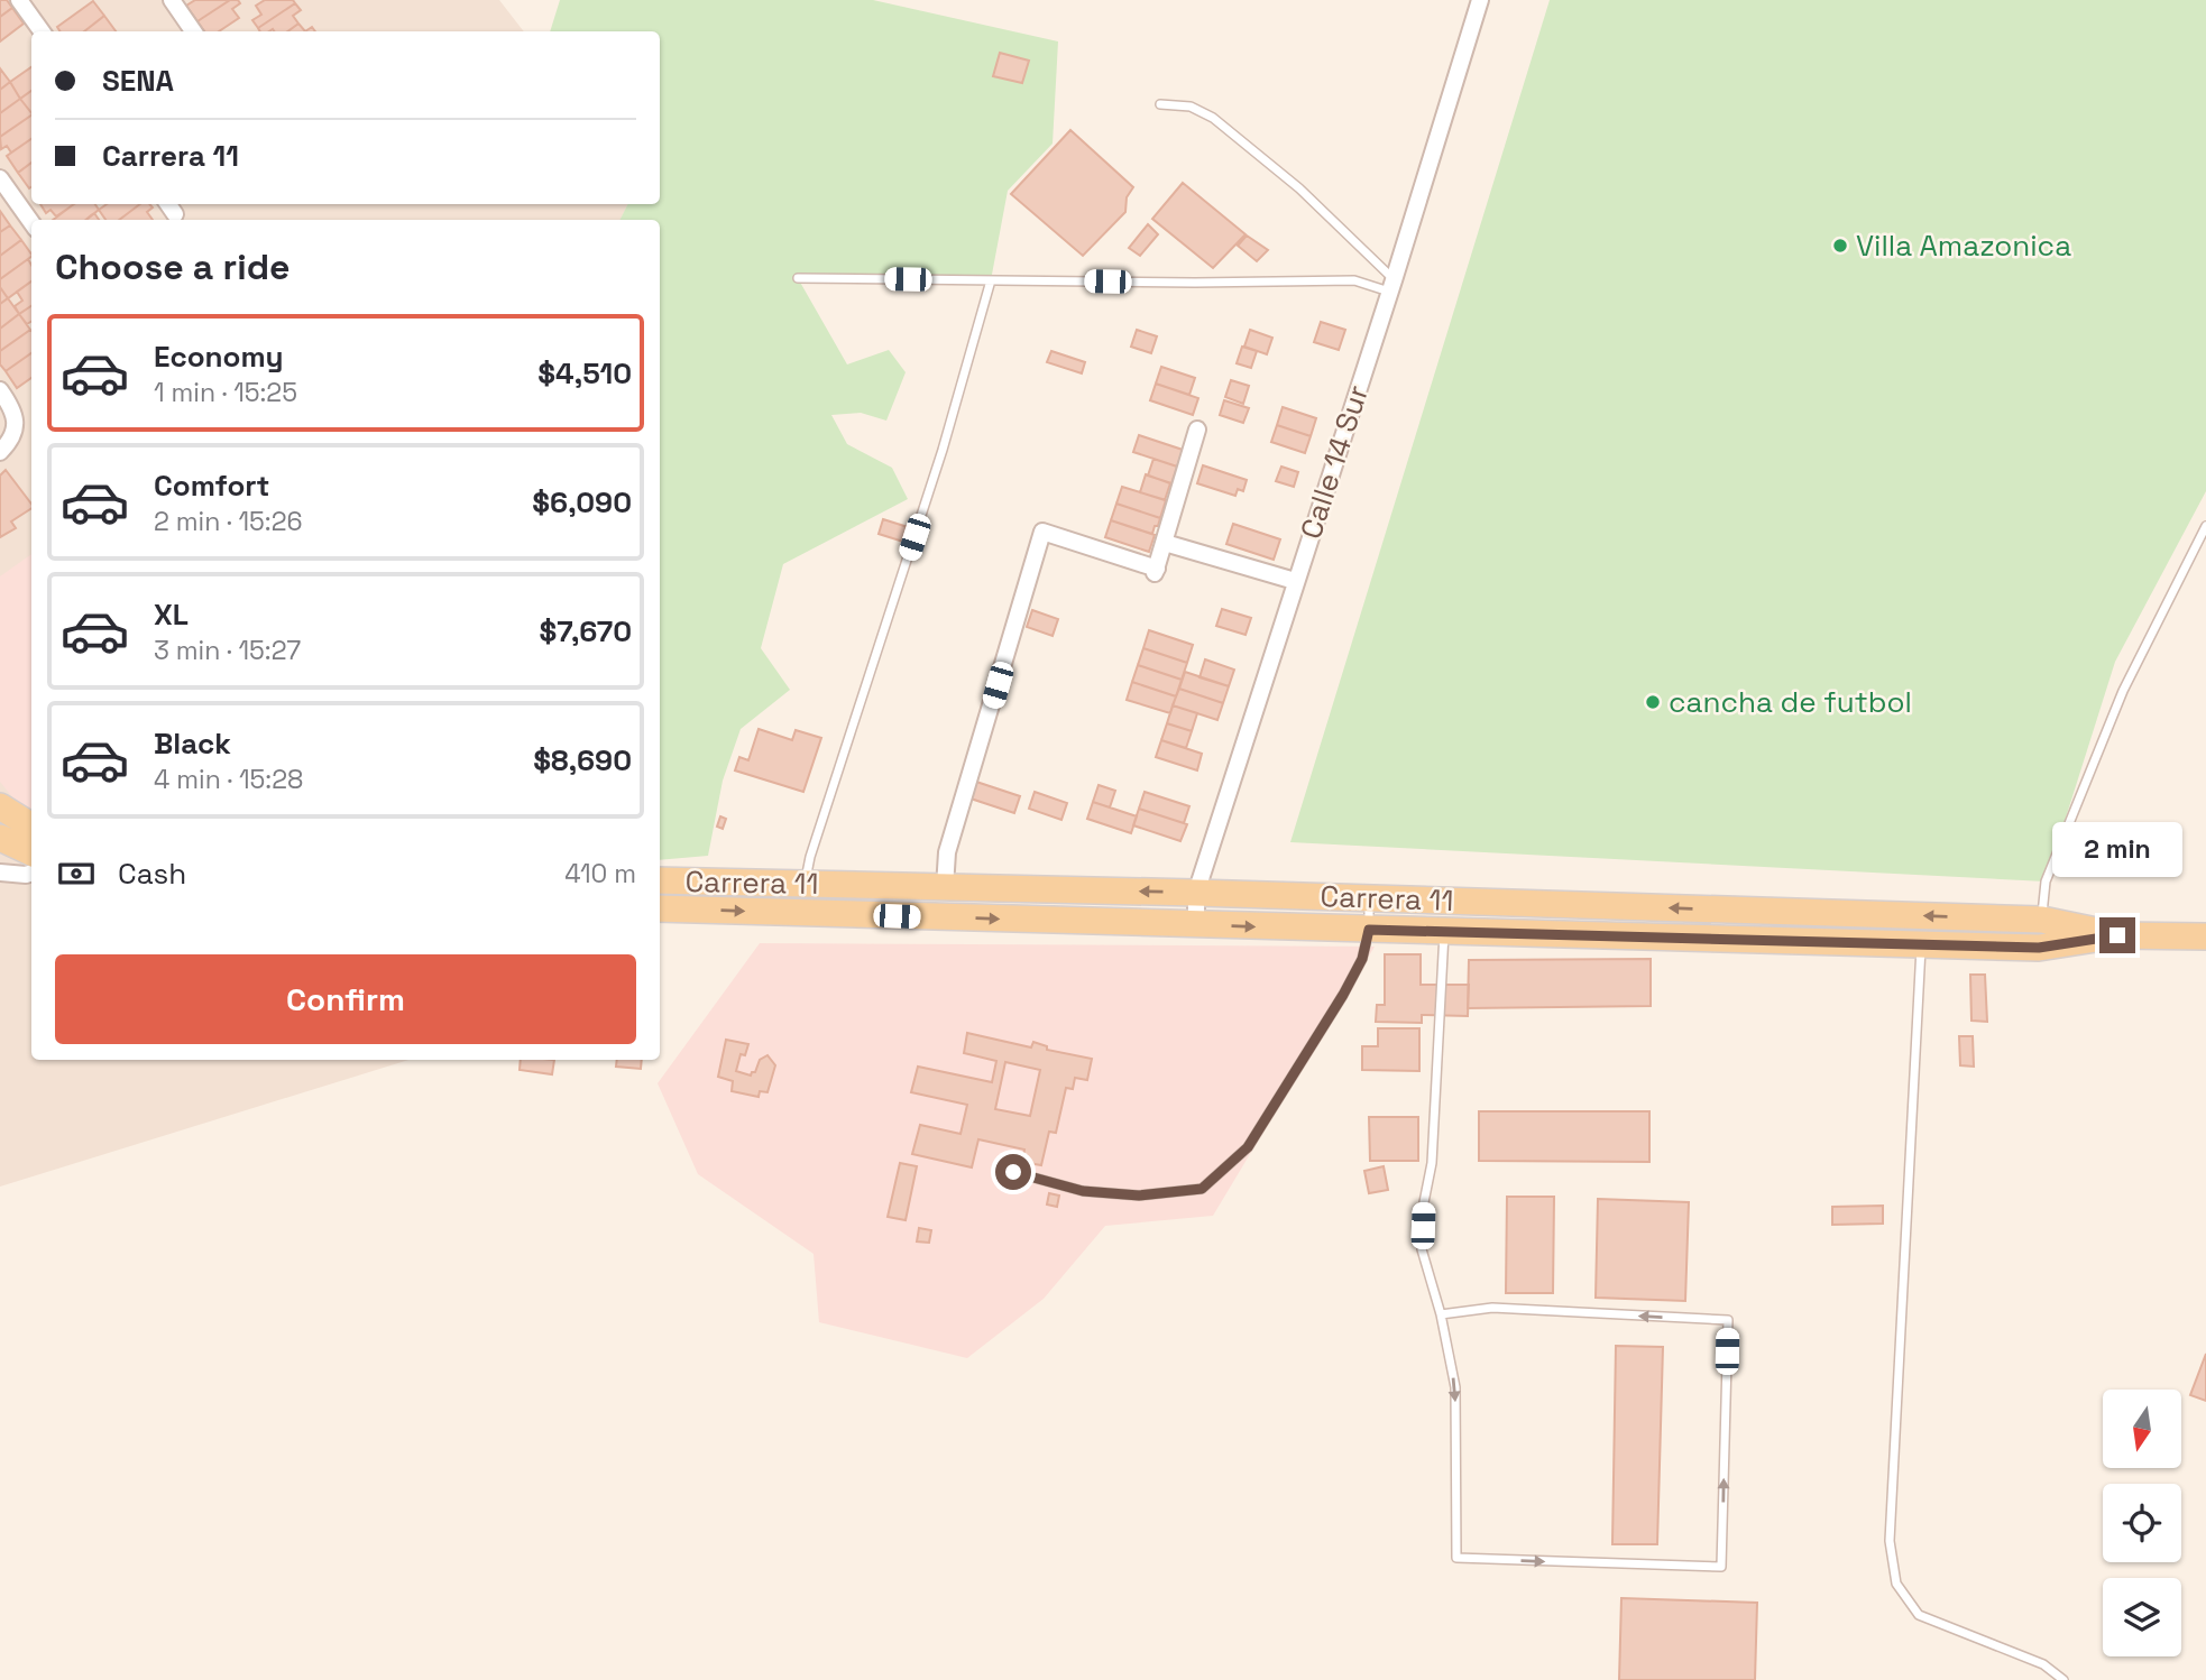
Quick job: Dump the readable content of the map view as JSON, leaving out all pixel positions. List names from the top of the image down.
{
  "streets": {
    "main road": ["Carrera 11"],
    "street": ["Calle 14 Sur"]
  },
  "crossings": [
    ["Calle 14 Sur", "Carrera 11"]
  ],
  "places": ["Villa Amazonica", "cancha de futbol"],
  "north": "bottom",
  "page": {
    "banner": ["SENA", "Carrera 11"],
    "heading": "Choose a ride",
    "list": [
      {
        "name": "Economy",
        "note": "1 min · 15:25",
        "value": "$4,510"
      },
      {
        "name": "Comfort",
        "note": "2 min · 15:26",
        "value": "$6,090"
      },
      {
        "name": "XL",
        "note": "3 min · 15:27",
        "value": "$7,670"
      },
      {
        "name": "Black",
        "note": "4 min · 15:28",
        "value": "$8,690"
      }
    ],
    "bubble": "2 min",
    "pay": ["Cash", "410 m"],
    "buttons": "Confirm"
  }
}
